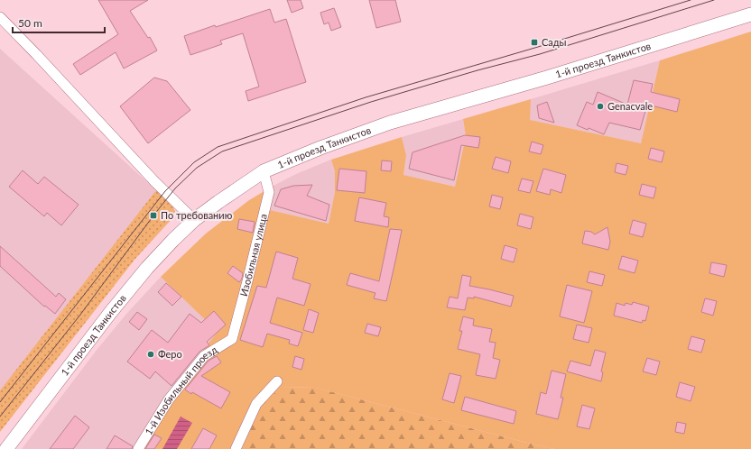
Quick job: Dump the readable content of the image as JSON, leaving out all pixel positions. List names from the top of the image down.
{
  "streets": {
    "main road": ["1-й проезд Танкистов"],
    "street": ["Изобильная улица", "1-й Изобильный проезд"]
  },
  "crossings": [
    ["1-й проезд Танкистов", "Изобильная улица"],
    ["Изобильная улица", "1-й Изобильный проезд"]
  ],
  "places": {
    "transit": ["Сады", "По требованию"],
    "other": ["Genacvale", "Феро"]
  },
  "scale_bar": "50 m"
}
